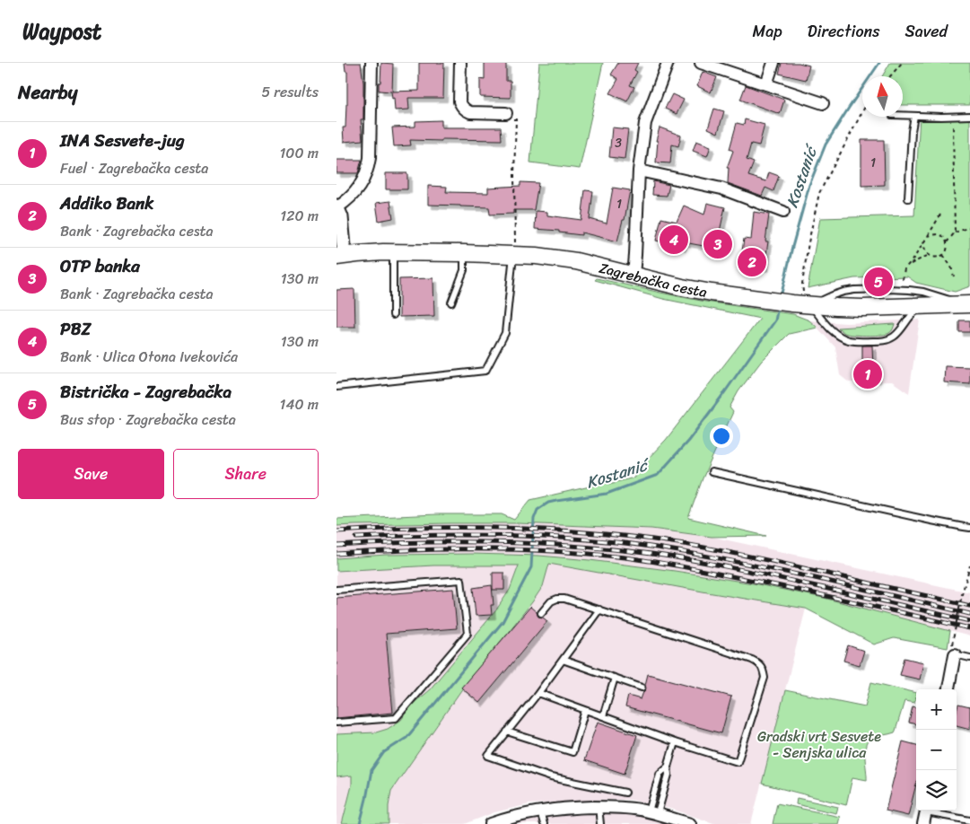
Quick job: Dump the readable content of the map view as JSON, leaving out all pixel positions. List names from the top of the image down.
{
  "streets": {
    "main road": ["Zagrebačka cesta"]
  },
  "water": ["Kostanić"],
  "parks": ["Gradski vrt Sesvete - Senjska ulica"],
  "house_numbers": ["3", "1", "1"],
  "north": "top",
  "page": {
    "header": "Waypost",
    "nav": ["Map", "Directions", "Saved"],
    "heading": ["Nearby", "5 results"],
    "list": [
      {
        "mark": "1",
        "name": "INA Sesvete-jug",
        "note": "Fuel · Zagrebačka cesta",
        "value": "100 m"
      },
      {
        "mark": "2",
        "name": "Addiko Bank",
        "note": "Bank · Zagrebačka cesta",
        "value": "120 m"
      },
      {
        "mark": "3",
        "name": "OTP banka",
        "note": "Bank · Zagrebačka cesta",
        "value": "130 m"
      },
      {
        "mark": "4",
        "name": "PBZ",
        "note": "Bank · Ulica Otona Ivekovića",
        "value": "130 m"
      },
      {
        "mark": "5",
        "name": "Bistrička - Zagrebačka",
        "note": "Bus stop · Zagrebačka cesta",
        "value": "140 m"
      }
    ],
    "pins": [
      "4",
      "3",
      "2",
      "5",
      "1"
    ],
    "buttons": ["Save", "Share"],
    "map_buttons": ["+", "−"]
  }
}
